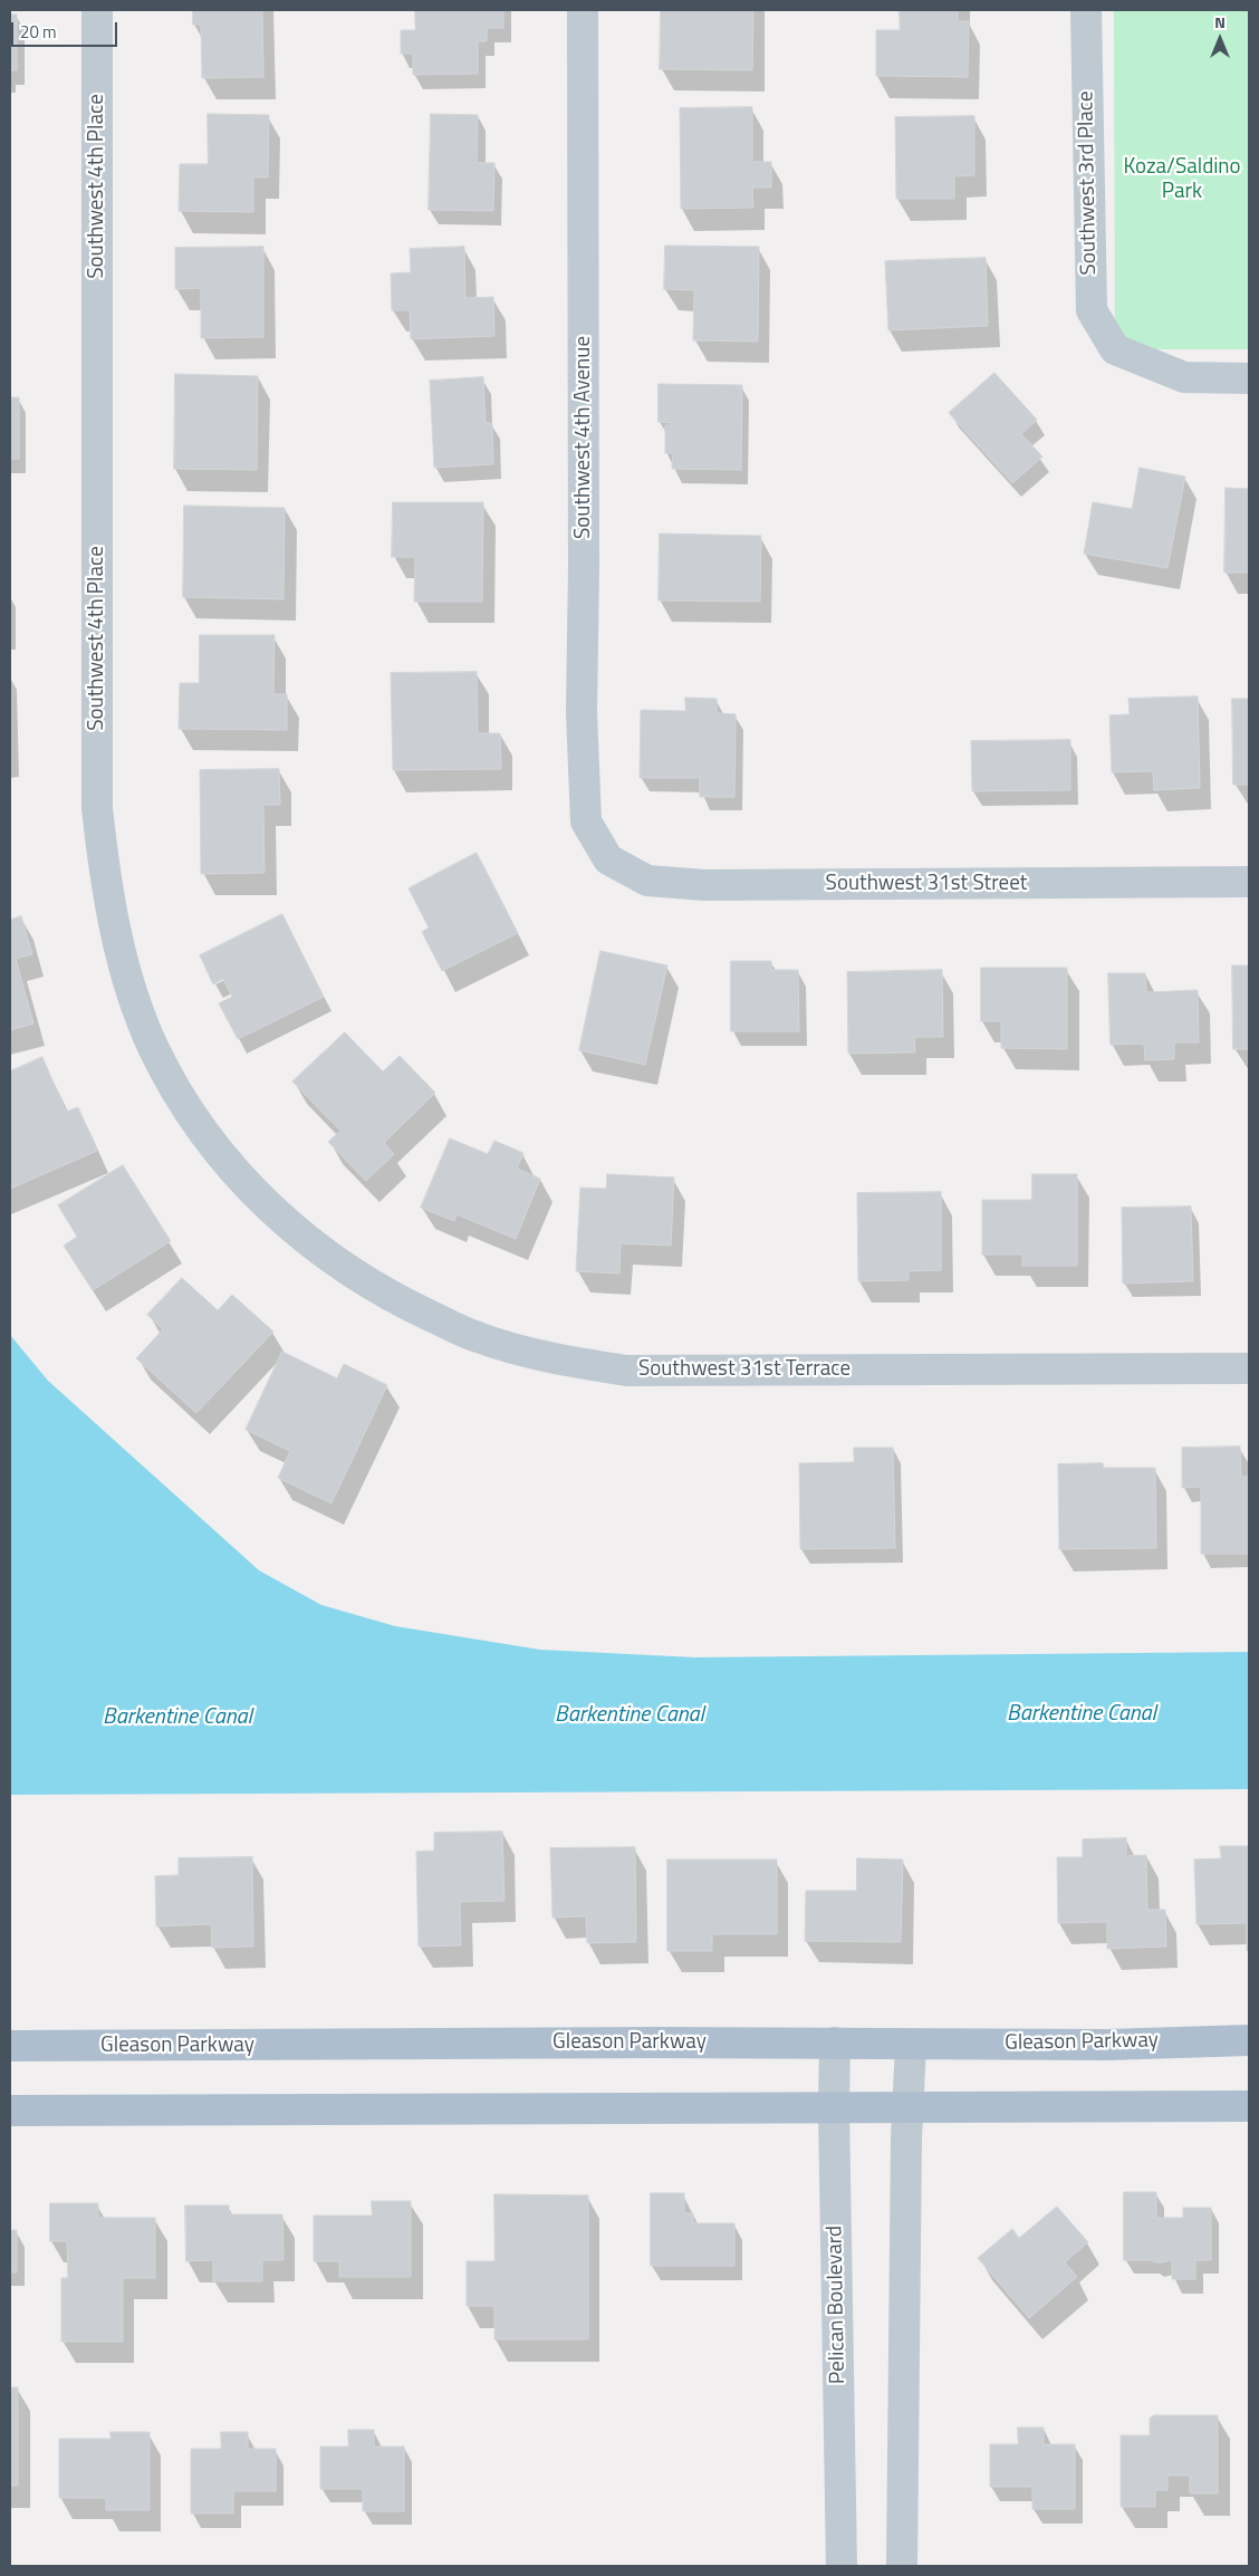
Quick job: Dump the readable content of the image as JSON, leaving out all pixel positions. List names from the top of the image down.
{
  "streets": {
    "main road": ["Gleason Parkway"],
    "street": [
      "Southwest 3rd Place",
      "Southwest 4th Place",
      "Southwest 4th Avenue",
      "Southwest 31st Street",
      "Southwest 31st Terrace",
      "Pelican Boulevard"
    ]
  },
  "crossings": [
    ["Southwest 4th Place", "Southwest 31st Terrace"],
    ["Southwest 4th Avenue", "Southwest 31st Street"],
    ["Gleason Parkway", "Pelican Boulevard"]
  ],
  "water": ["Barkentine Canal"],
  "parks": ["Koza/Saldino Park"],
  "scale_bar": "20 m",
  "north": "top"
}
